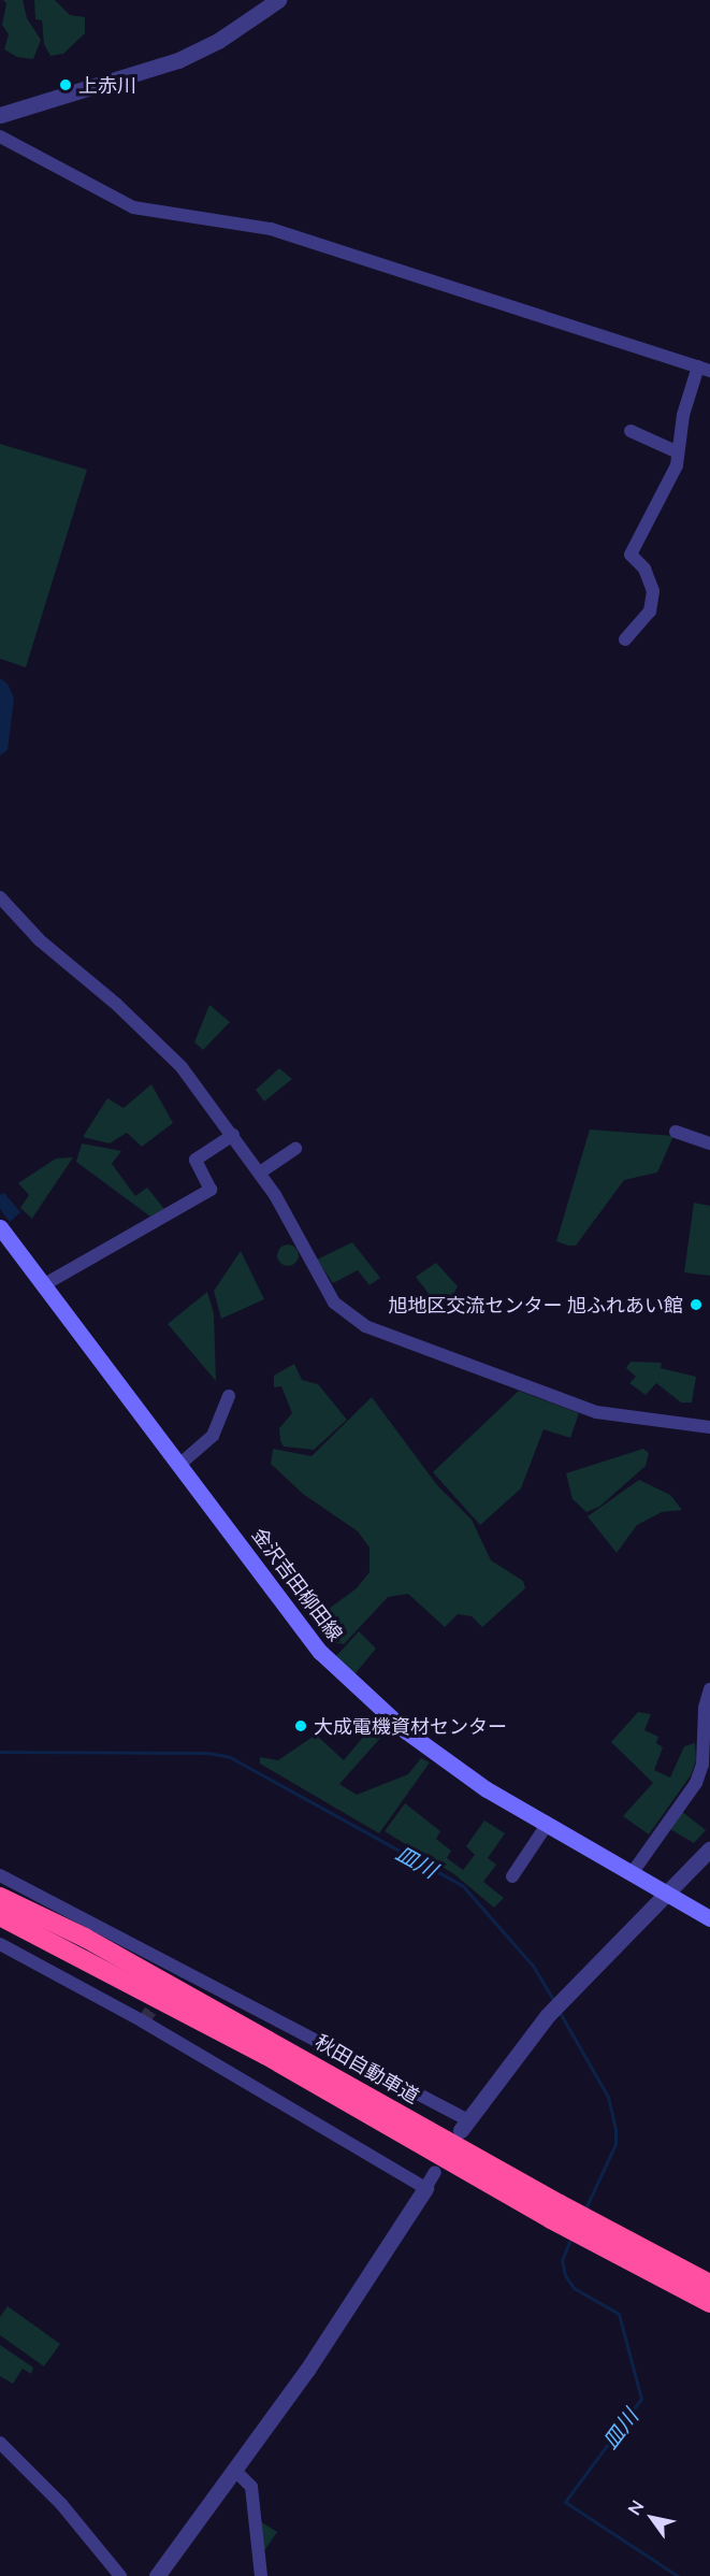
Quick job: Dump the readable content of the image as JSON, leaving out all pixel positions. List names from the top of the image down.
{
  "streets": {
    "highway": ["秋田自動車道"],
    "main road": ["金沢吉田柳田線"]
  },
  "water": ["皿川"],
  "places": ["上赤川", "旭地区交流センター 旭ふれあい館", "大成電機資材センター"],
  "north": "top left"
}
